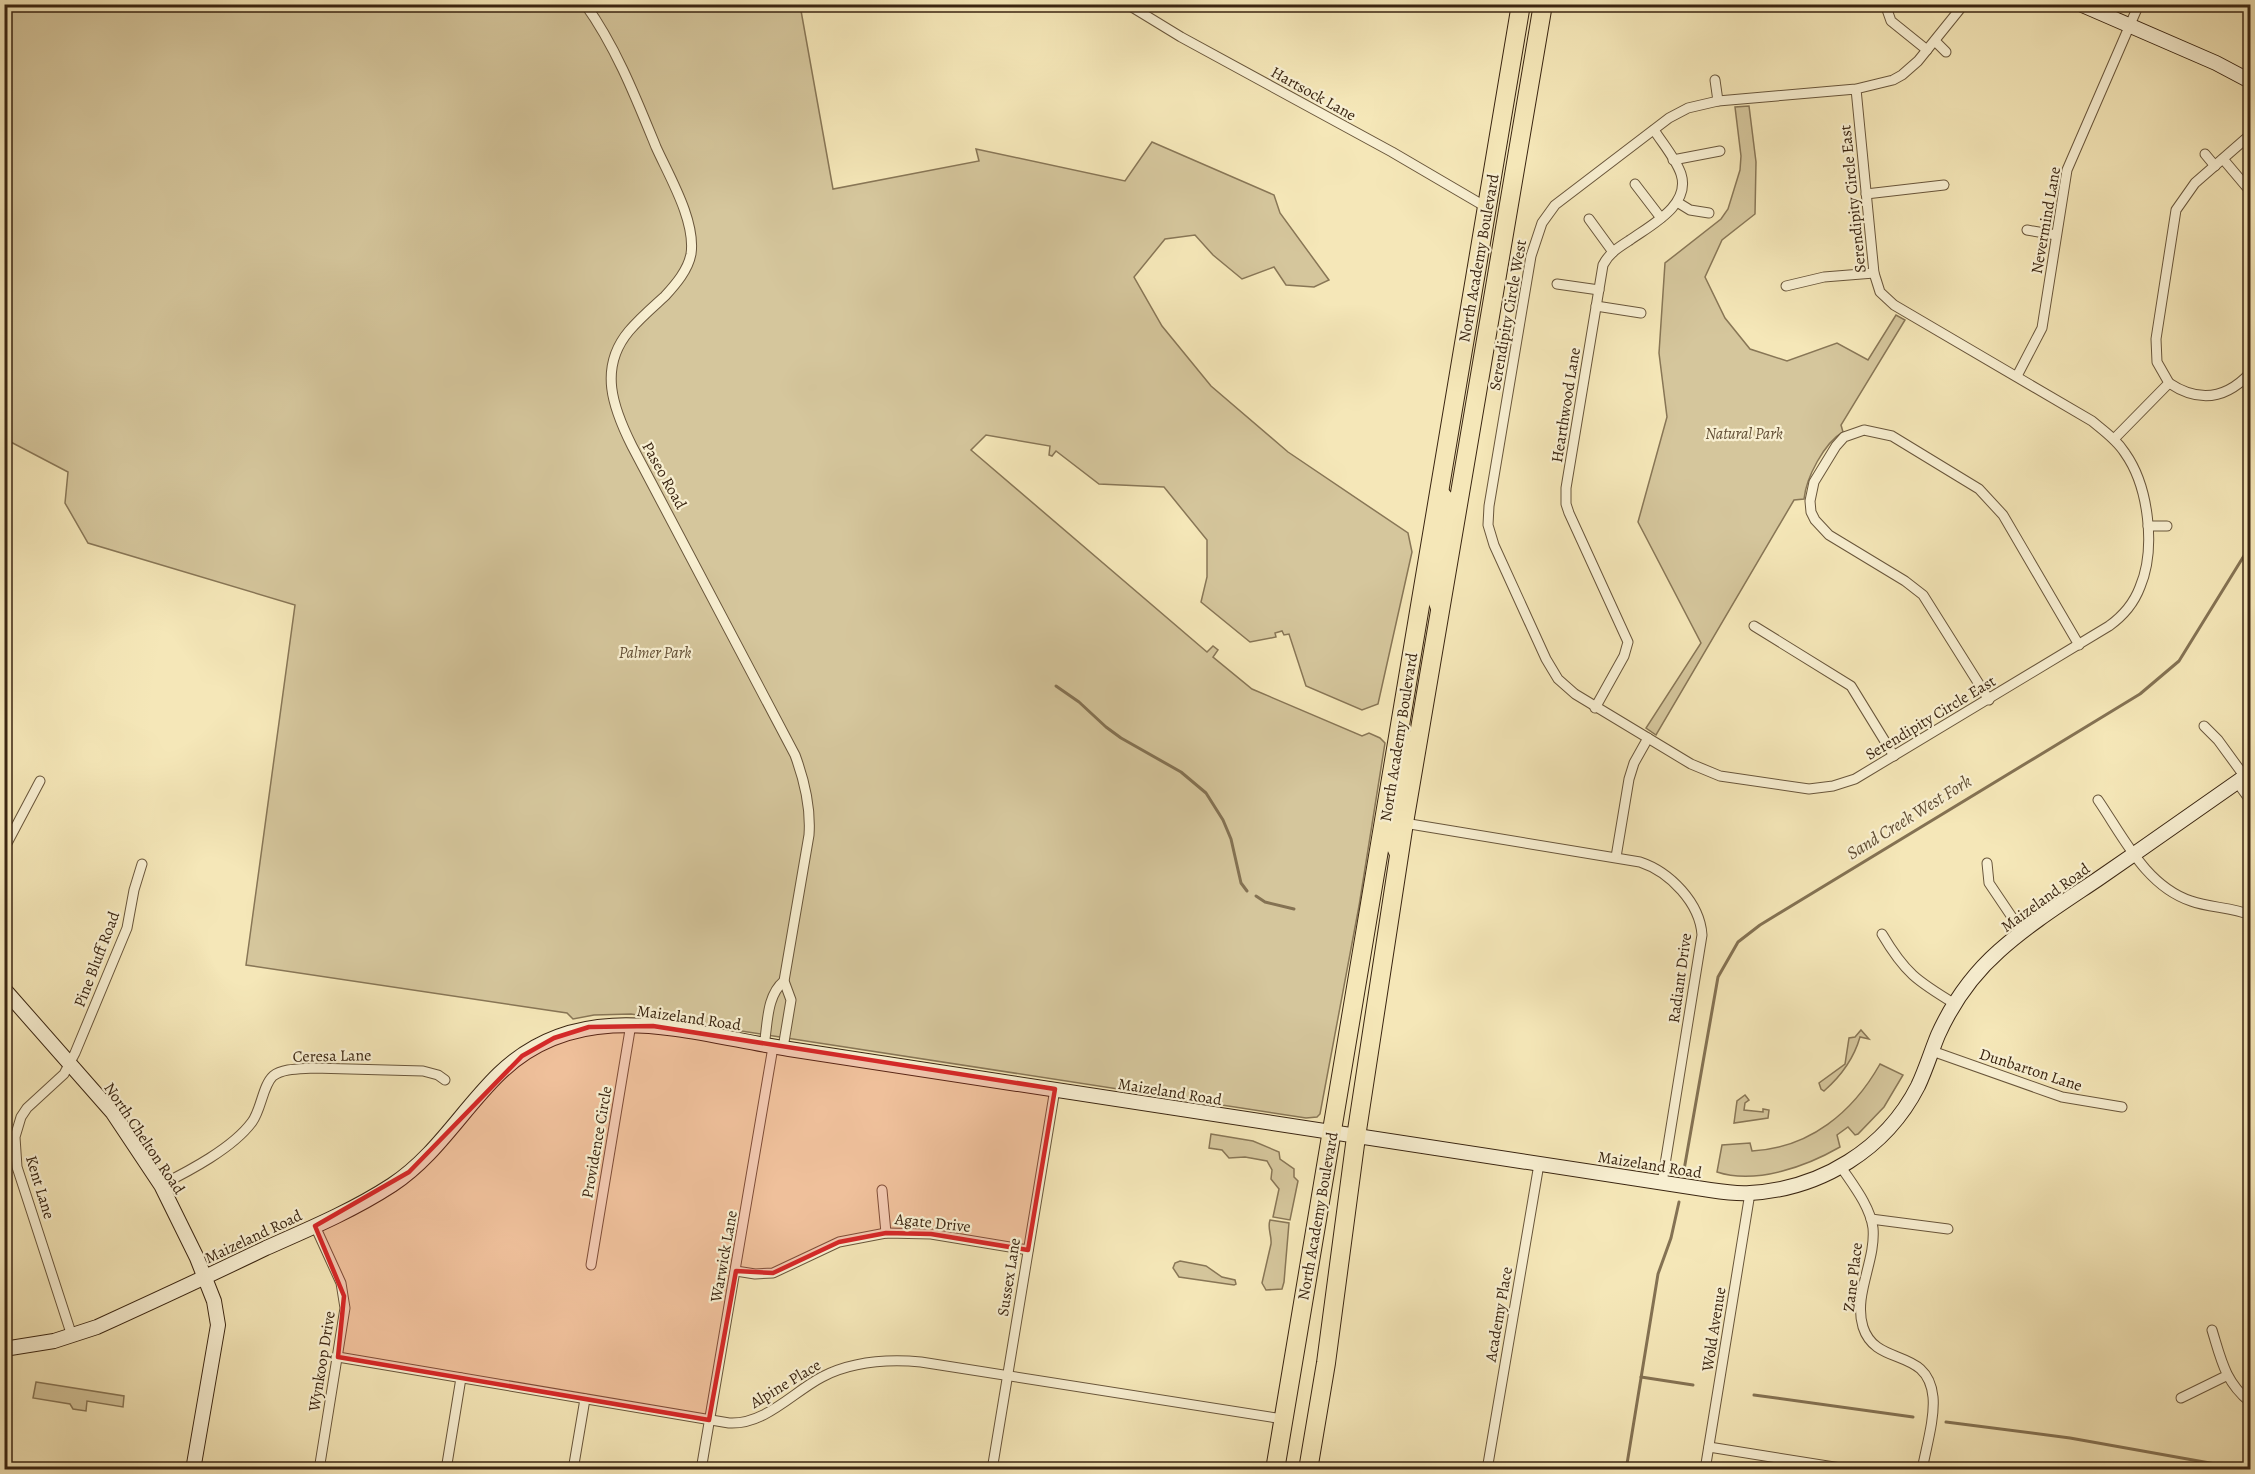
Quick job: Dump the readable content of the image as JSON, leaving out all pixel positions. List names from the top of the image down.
{
  "streets": {
    "highway": ["North Academy Boulevard"],
    "main road": ["Maizeland Road", "North Chelton Road"],
    "street": [
      "Hartsock Lane",
      "Serendipity Circle East",
      "Nevermind Lane",
      "Serendipity Circle West",
      "Hearthwood Lane",
      "Paseo Road",
      "Pine Bluff Road",
      "Radiant Drive",
      "Ceresa Lane",
      "Dunbarton Lane",
      "Providence Circle",
      "Kent Lane",
      "Agate Drive",
      "Warwick Lane",
      "Sussex Lane",
      "Zane Place",
      "Academy Place",
      "Wold Avenue",
      "Wynkoop Drive",
      "Alpine Place"
    ]
  },
  "crossings": [
    ["Hartsock Lane", "North Academy Boulevard"],
    ["Serendipity Circle East", "Nevermind Lane"],
    ["Serendipity Circle East", "Serendipity Circle West"],
    ["North Academy Boulevard", "Maizeland Road"],
    ["North Academy Boulevard", "Radiant Drive"],
    ["North Academy Boulevard", "Alpine Place"],
    ["Serendipity Circle West", "Hearthwood Lane"],
    ["Paseo Road", "Maizeland Road"],
    ["Paseo Road", "Warwick Lane"],
    ["Maizeland Road", "Radiant Drive"],
    ["Maizeland Road", "Dunbarton Lane"],
    ["Maizeland Road", "North Chelton Road"],
    ["Maizeland Road", "Providence Circle"],
    ["Maizeland Road", "Kent Lane"],
    ["Maizeland Road", "Warwick Lane"],
    ["Maizeland Road", "Sussex Lane"],
    ["Maizeland Road", "Academy Place"],
    ["Maizeland Road", "Wold Avenue"],
    ["Maizeland Road", "Wynkoop Drive"],
    ["Pine Bluff Road", "North Chelton Road"],
    ["Pine Bluff Road", "Kent Lane"],
    ["Ceresa Lane", "North Chelton Road"],
    ["North Chelton Road", "Kent Lane"],
    ["Agate Drive", "Warwick Lane"],
    ["Agate Drive", "Sussex Lane"],
    ["Warwick Lane", "Alpine Place"],
    ["Sussex Lane", "Alpine Place"],
    ["Wynkoop Drive", "Alpine Place"]
  ],
  "water": ["Sand Creek West Fork"],
  "parks": ["Natural Park", "Palmer Park"]
}
